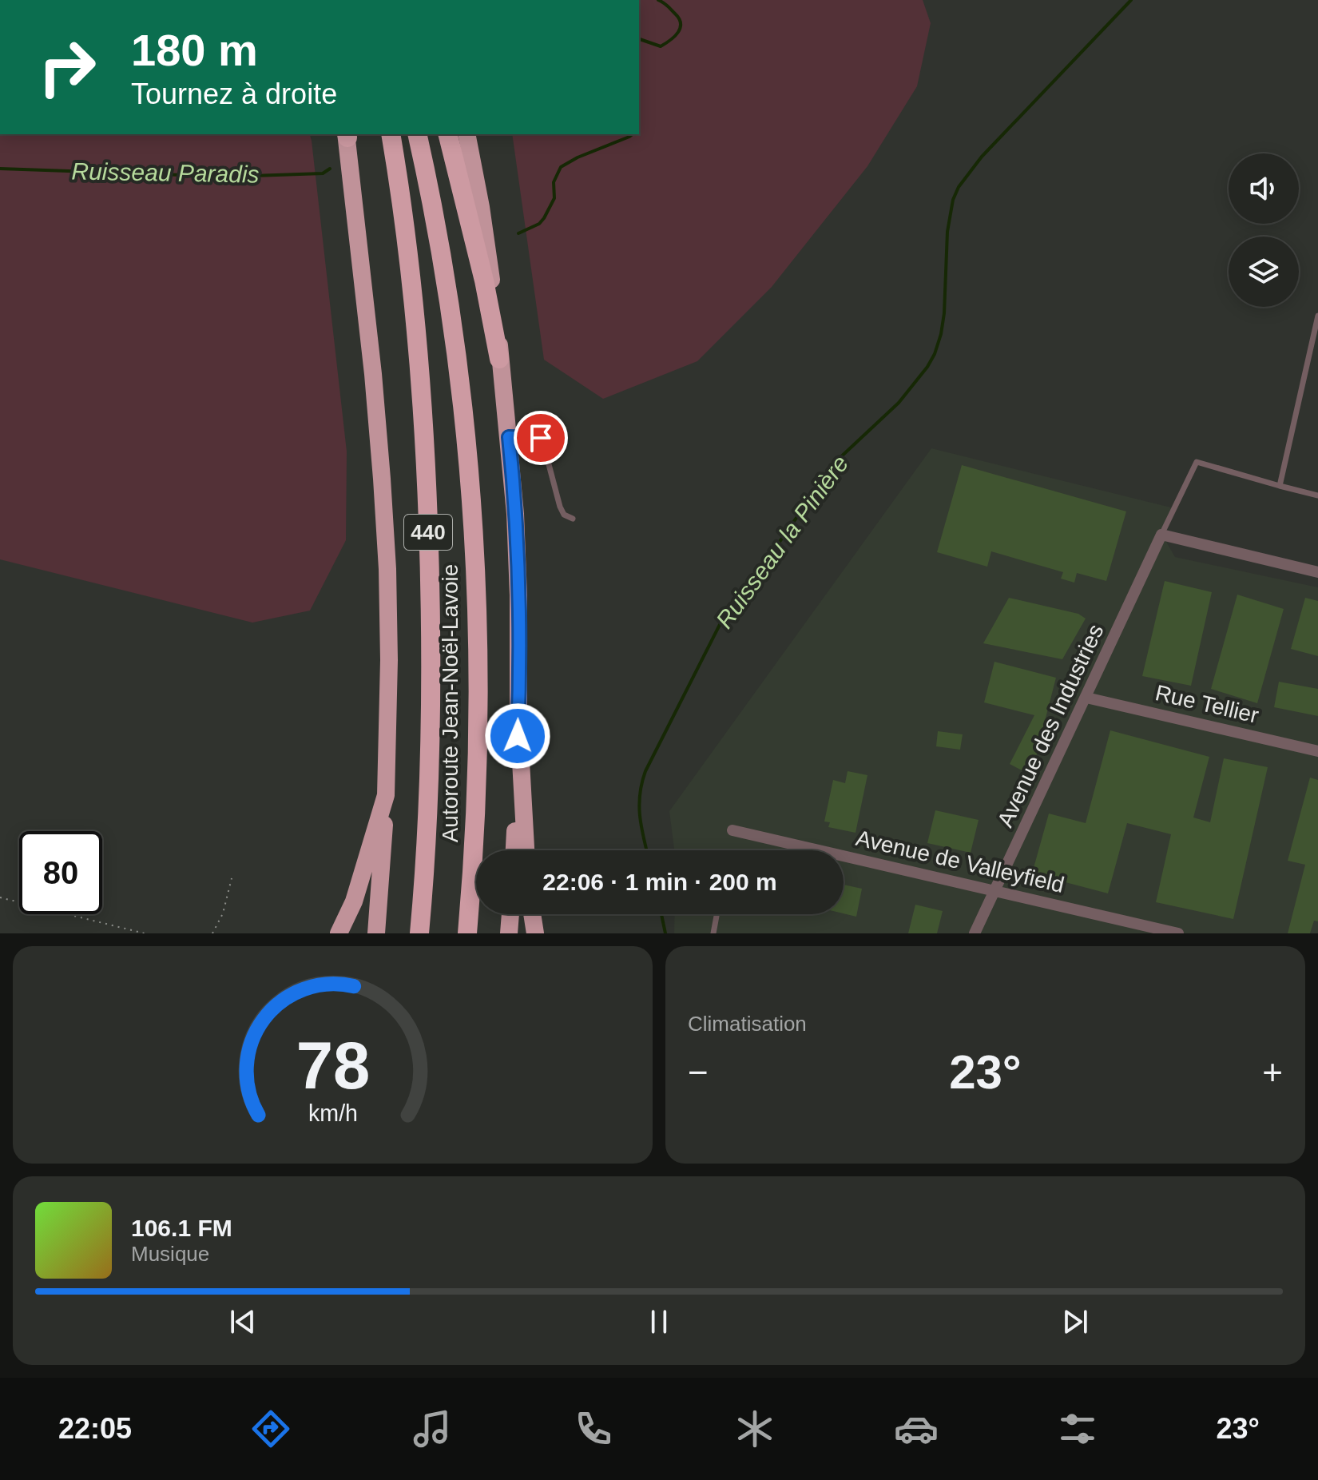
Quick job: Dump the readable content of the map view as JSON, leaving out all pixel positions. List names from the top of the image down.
{
  "streets": {
    "highway": ["440", "Autoroute Jean-Noël-Lavoie"],
    "street": ["Rue Tellier", "Avenue des Industries", "Avenue de Valleyfield"]
  },
  "crossings": [
    ["Rue Tellier", "Avenue des Industries"],
    ["Avenue des Industries", "Avenue de Valleyfield"]
  ],
  "water": ["Ruisseau Paradis", "Ruisseau la Pinière"],
  "page": {
    "turn": ["180 m", "Tournez à droite"],
    "limit": "80",
    "trip": "22:06 · 1 min · 200 m",
    "tile": "Climatisation",
    "heat": ["−", "23°", "+"],
    "song": ["106.1 FM", "Musique"],
    "tabs": ["22:05", "23°"],
    "gauge": ["78", "km/h"]
  }
}
